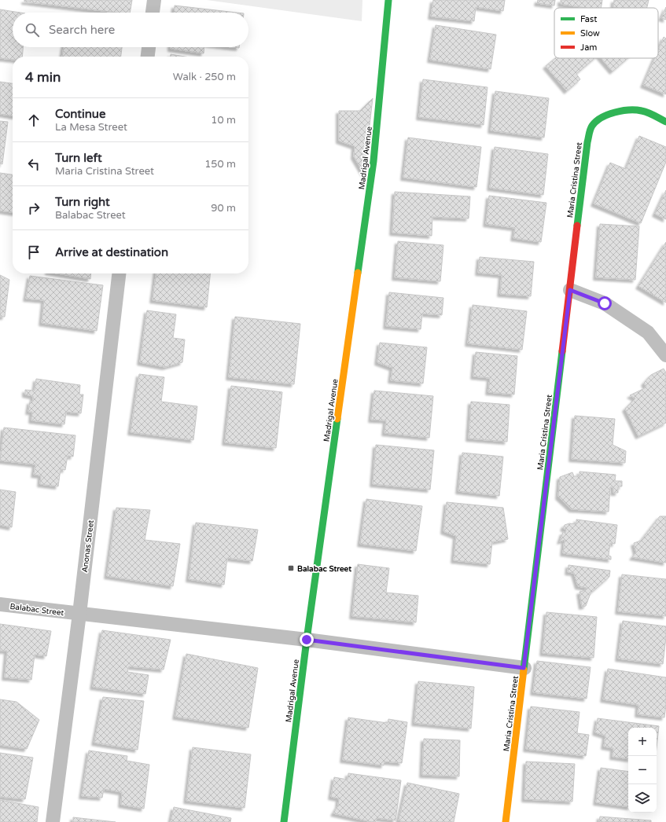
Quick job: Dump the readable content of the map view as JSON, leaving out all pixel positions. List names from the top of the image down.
{
  "streets": {
    "street": [
      "Madrigal Avenue",
      "Maria Cristina Street",
      "Anonas Street",
      "Balabac Street"
    ]
  },
  "crossings": [
    ["Madrigal Avenue", "Balabac Street"],
    ["Maria Cristina Street", "Balabac Street"],
    ["Anonas Street", "Balabac Street"]
  ],
  "places": {
    "transit": ["Balabac Street"]
  },
  "legend": ["Fast", "Slow", "Jam"],
  "page": {
    "search": "Search here",
    "heading": ["4 min", "Walk · 250 m"],
    "list": [
      ["Continue", "La Mesa Street", "10 m"],
      ["Turn left", "Maria Cristina Street", "150 m"],
      ["Turn right", "Balabac Street", "90 m"],
      "Arrive at destination"
    ],
    "map_buttons": ["+", "−"]
  }
}
